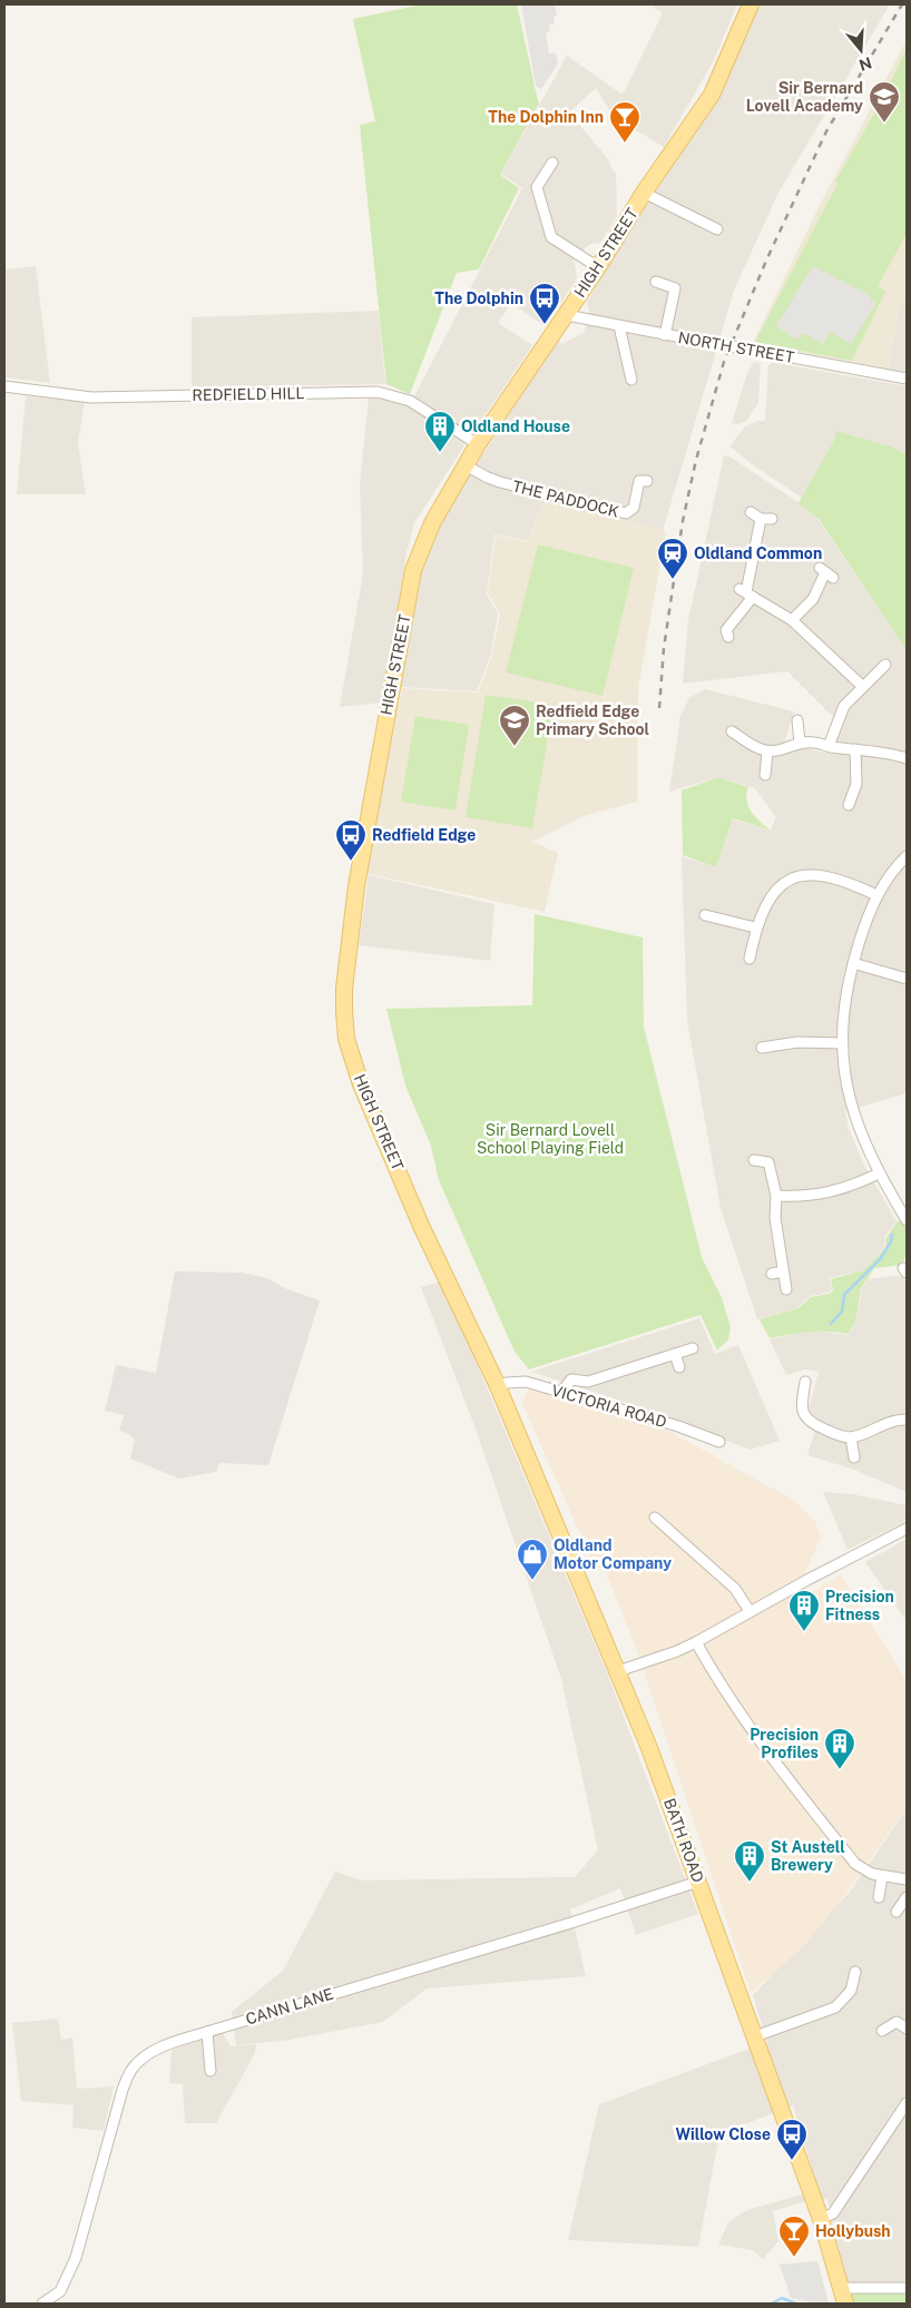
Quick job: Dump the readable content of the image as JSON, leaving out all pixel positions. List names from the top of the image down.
{
  "streets": {
    "main road": ["HIGH STREET", "BATH ROAD"],
    "street": [
      "NORTH STREET",
      "REDFIELD HILL",
      "THE PADDOCK",
      "VICTORIA ROAD",
      "CANN LANE"
    ]
  },
  "crossings": [
    ["HIGH STREET", "NORTH STREET"],
    ["HIGH STREET", "REDFIELD HILL"],
    ["HIGH STREET", "THE PADDOCK"],
    ["HIGH STREET", "VICTORIA ROAD"],
    ["HIGH STREET", "BATH ROAD"],
    ["VICTORIA ROAD", "BATH ROAD"],
    ["BATH ROAD", "CANN LANE"]
  ],
  "parks": ["Sir Bernard Lovell School Playing Field"],
  "places": {
    "school or university": ["Sir Bernard Lovell Academy", "Redfield Edge Primary School"],
    "bar": ["The Dolphin Inn", "Hollybush"],
    "bus stop": ["The Dolphin", "Redfield Edge", "Willow Close"],
    "building": [
      "Oldland House",
      "Precision Fitness",
      "Precision Profiles",
      "St Austell Brewery"
    ],
    "station": ["Oldland Common"],
    "shop": ["Oldland Motor Company"]
  },
  "north": "bottom"
}
